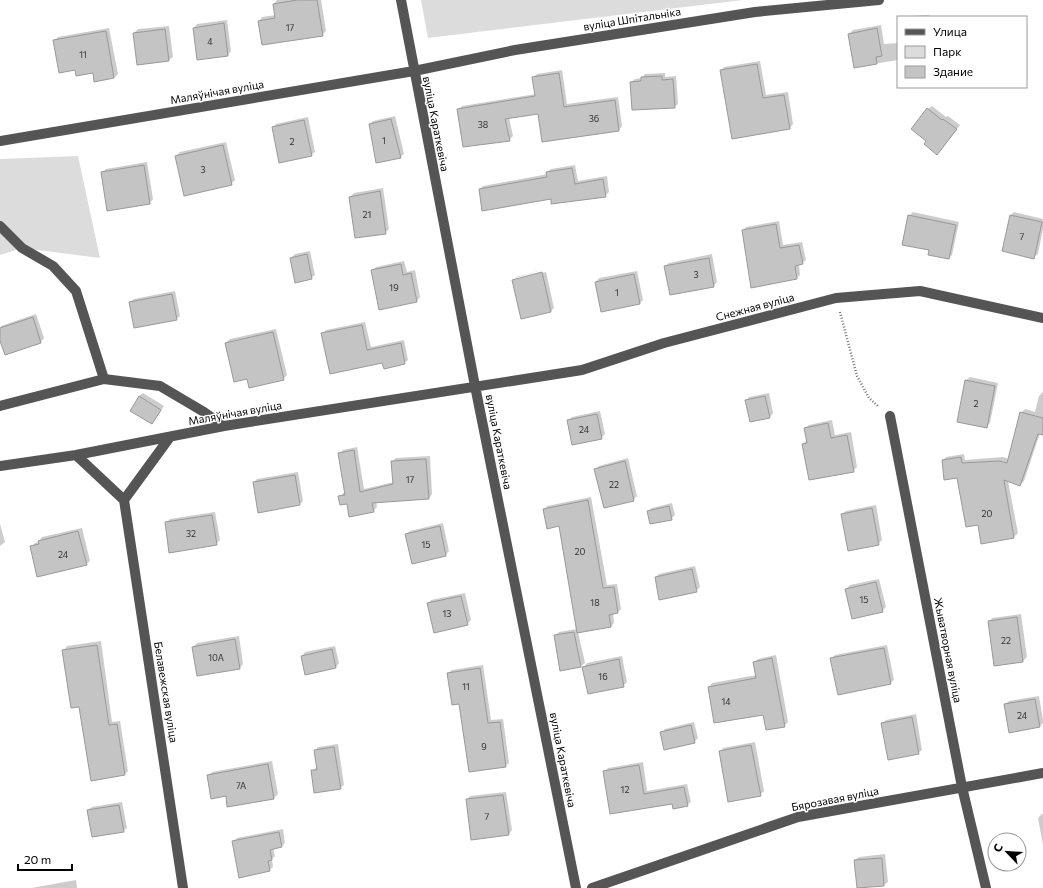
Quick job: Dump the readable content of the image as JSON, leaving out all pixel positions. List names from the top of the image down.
{
  "streets": {
    "street": [
      "вуліца Шпітальніка",
      "Маляўнічая вуліца",
      "вуліца Караткевіча",
      "Снежная вуліца",
      "Жыватворная вуліца",
      "Белавежская вуліца",
      "Бярозавая вуліца"
    ]
  },
  "crossings": [
    ["вуліца Шпітальніка", "Маляўнічая вуліца"],
    ["вуліца Шпітальніка", "вуліца Караткевіча"],
    ["Маляўнічая вуліца", "вуліца Караткевіча"],
    ["Маляўнічая вуліца", "Снежная вуліца"],
    ["вуліца Караткевіча", "Снежная вуліца"],
    ["Жыватворная вуліца", "Бярозавая вуліца"]
  ],
  "house_numbers": [
    "17",
    "4",
    "11",
    "36",
    "38",
    "1",
    "2",
    "3",
    "21",
    "7",
    "3",
    "19",
    "1",
    "2",
    "24",
    "17",
    "22",
    "20",
    "32",
    "15",
    "20",
    "24",
    "15",
    "18",
    "13",
    "22",
    "10А",
    "16",
    "11",
    "14",
    "24",
    "9",
    "7А",
    "12",
    "7"
  ],
  "legend": ["Улица", "Парк", "Здание"],
  "scale_bar": "20 m",
  "north": "top left"
}
